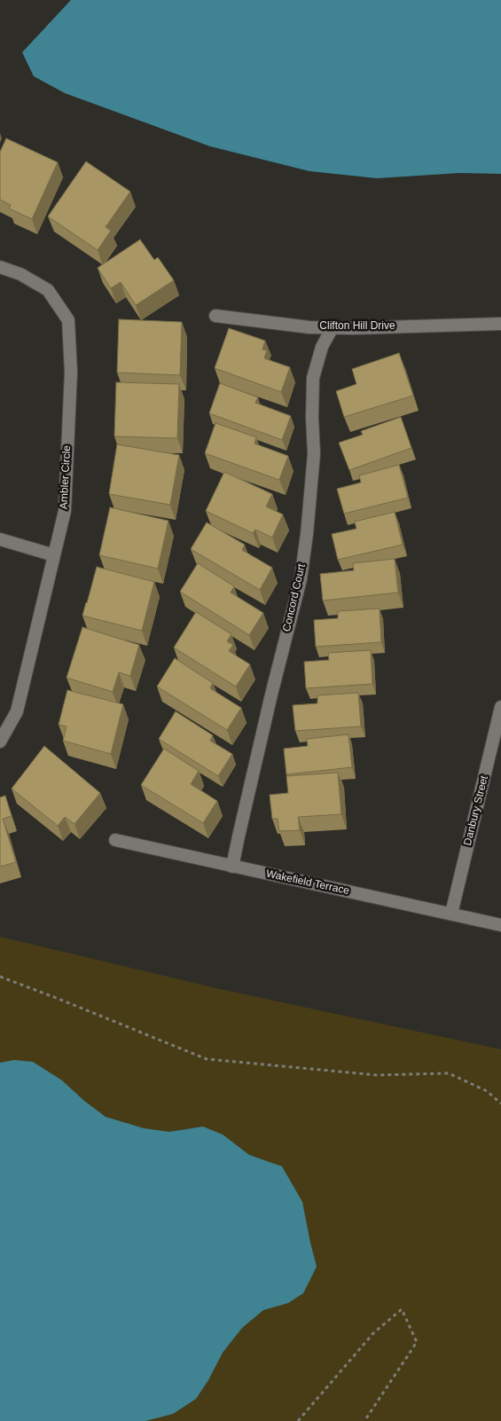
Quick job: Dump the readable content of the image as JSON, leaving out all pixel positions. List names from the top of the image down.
{
  "streets": {
    "street": [
      "Clifton Hill Drive",
      "Ambler Circle",
      "Concord Court",
      "Danbury Street",
      "Wakefield Terrace"
    ]
  },
  "crossings": [
    ["Clifton Hill Drive", "Concord Court"],
    ["Concord Court", "Wakefield Terrace"],
    ["Danbury Street", "Wakefield Terrace"]
  ]
}
